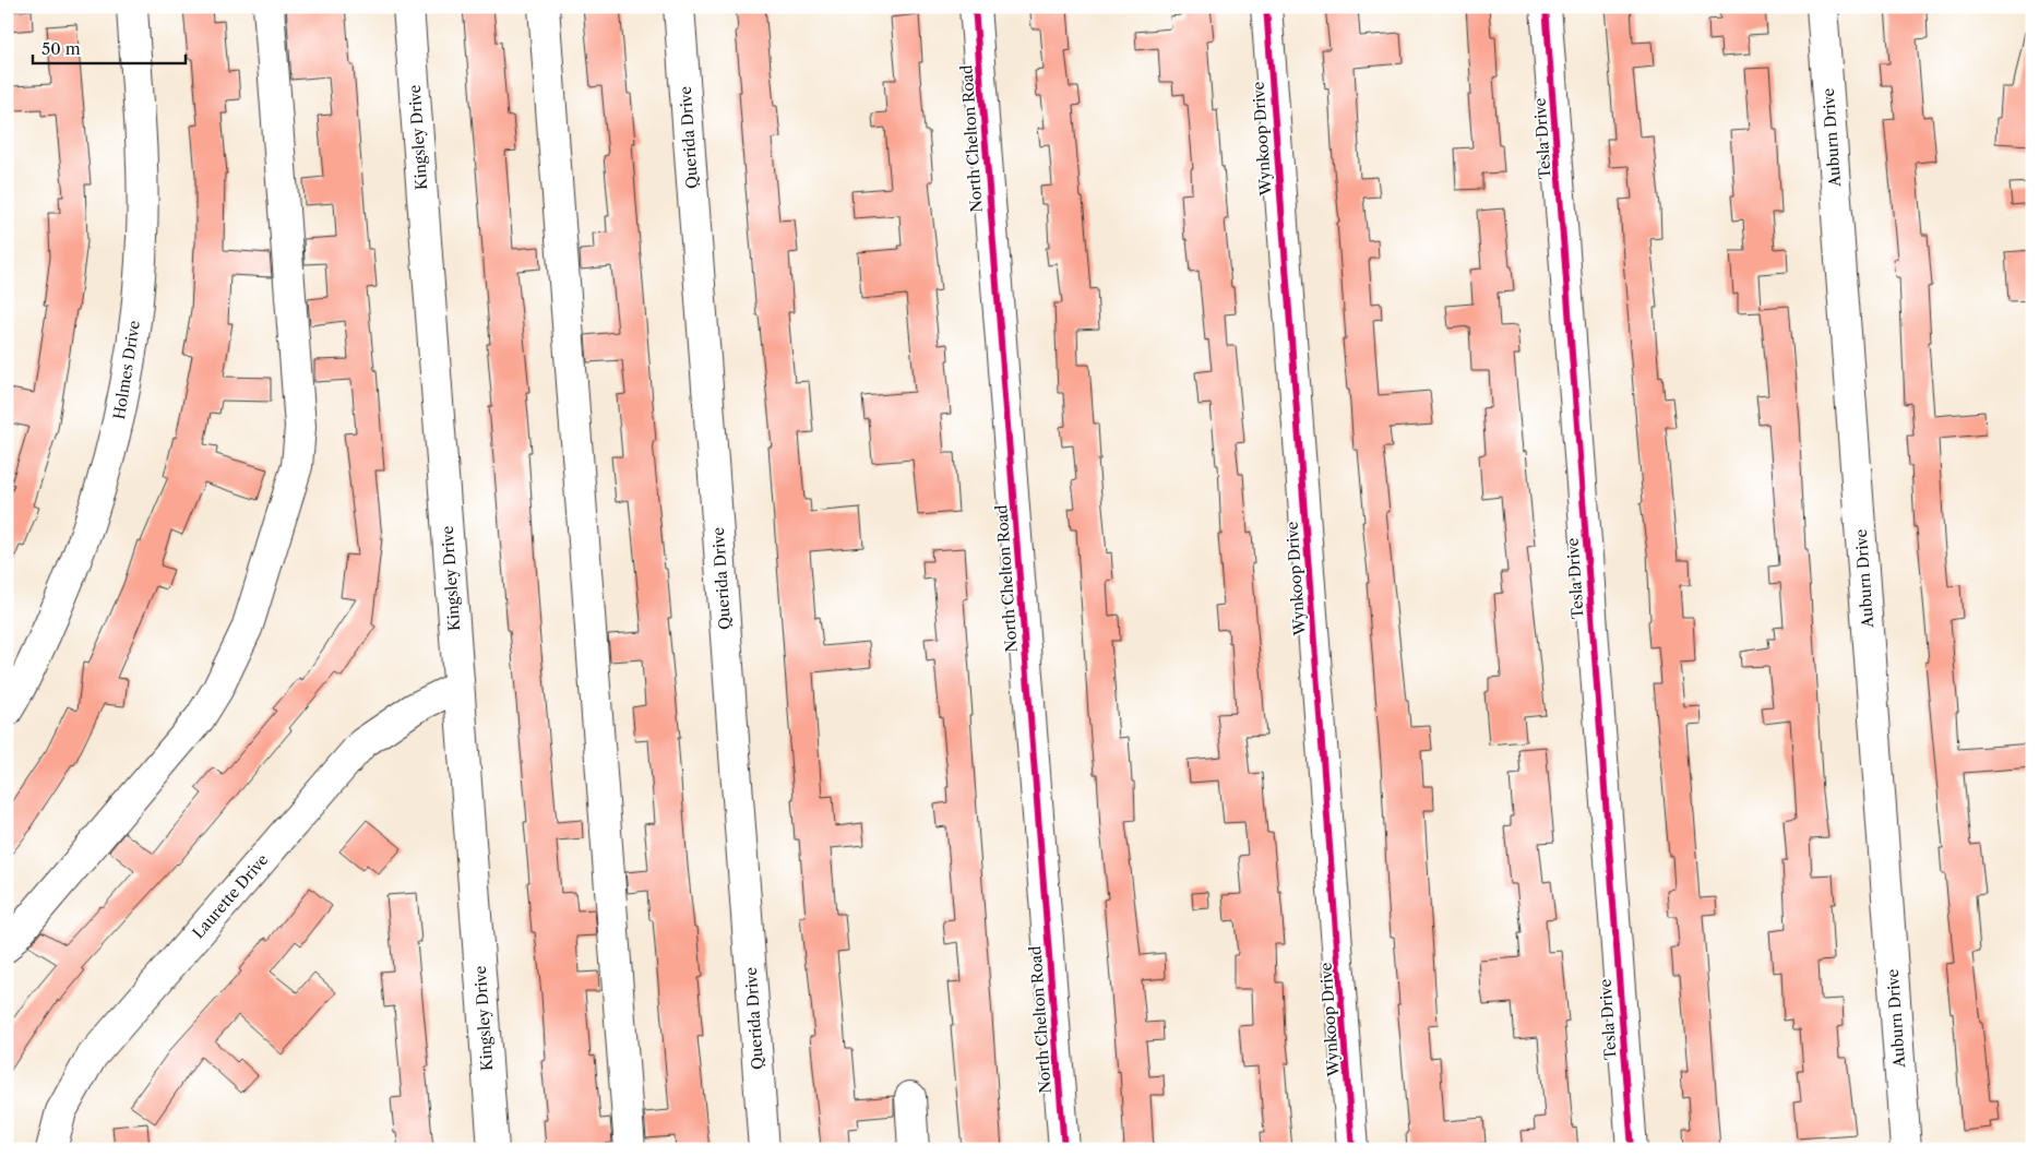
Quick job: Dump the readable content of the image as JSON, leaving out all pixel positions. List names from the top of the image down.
{
  "streets": {
    "street": [
      "Kingsley Drive",
      "Querida Drive",
      "Auburn Drive",
      "North Chelton Road",
      "Wynkoop Drive",
      "Tesla Drive",
      "Holmes Drive",
      "Laurette Drive"
    ]
  },
  "crossings": [
    ["Kingsley Drive", "Laurette Drive"]
  ],
  "scale_bar": "50 m"
}
